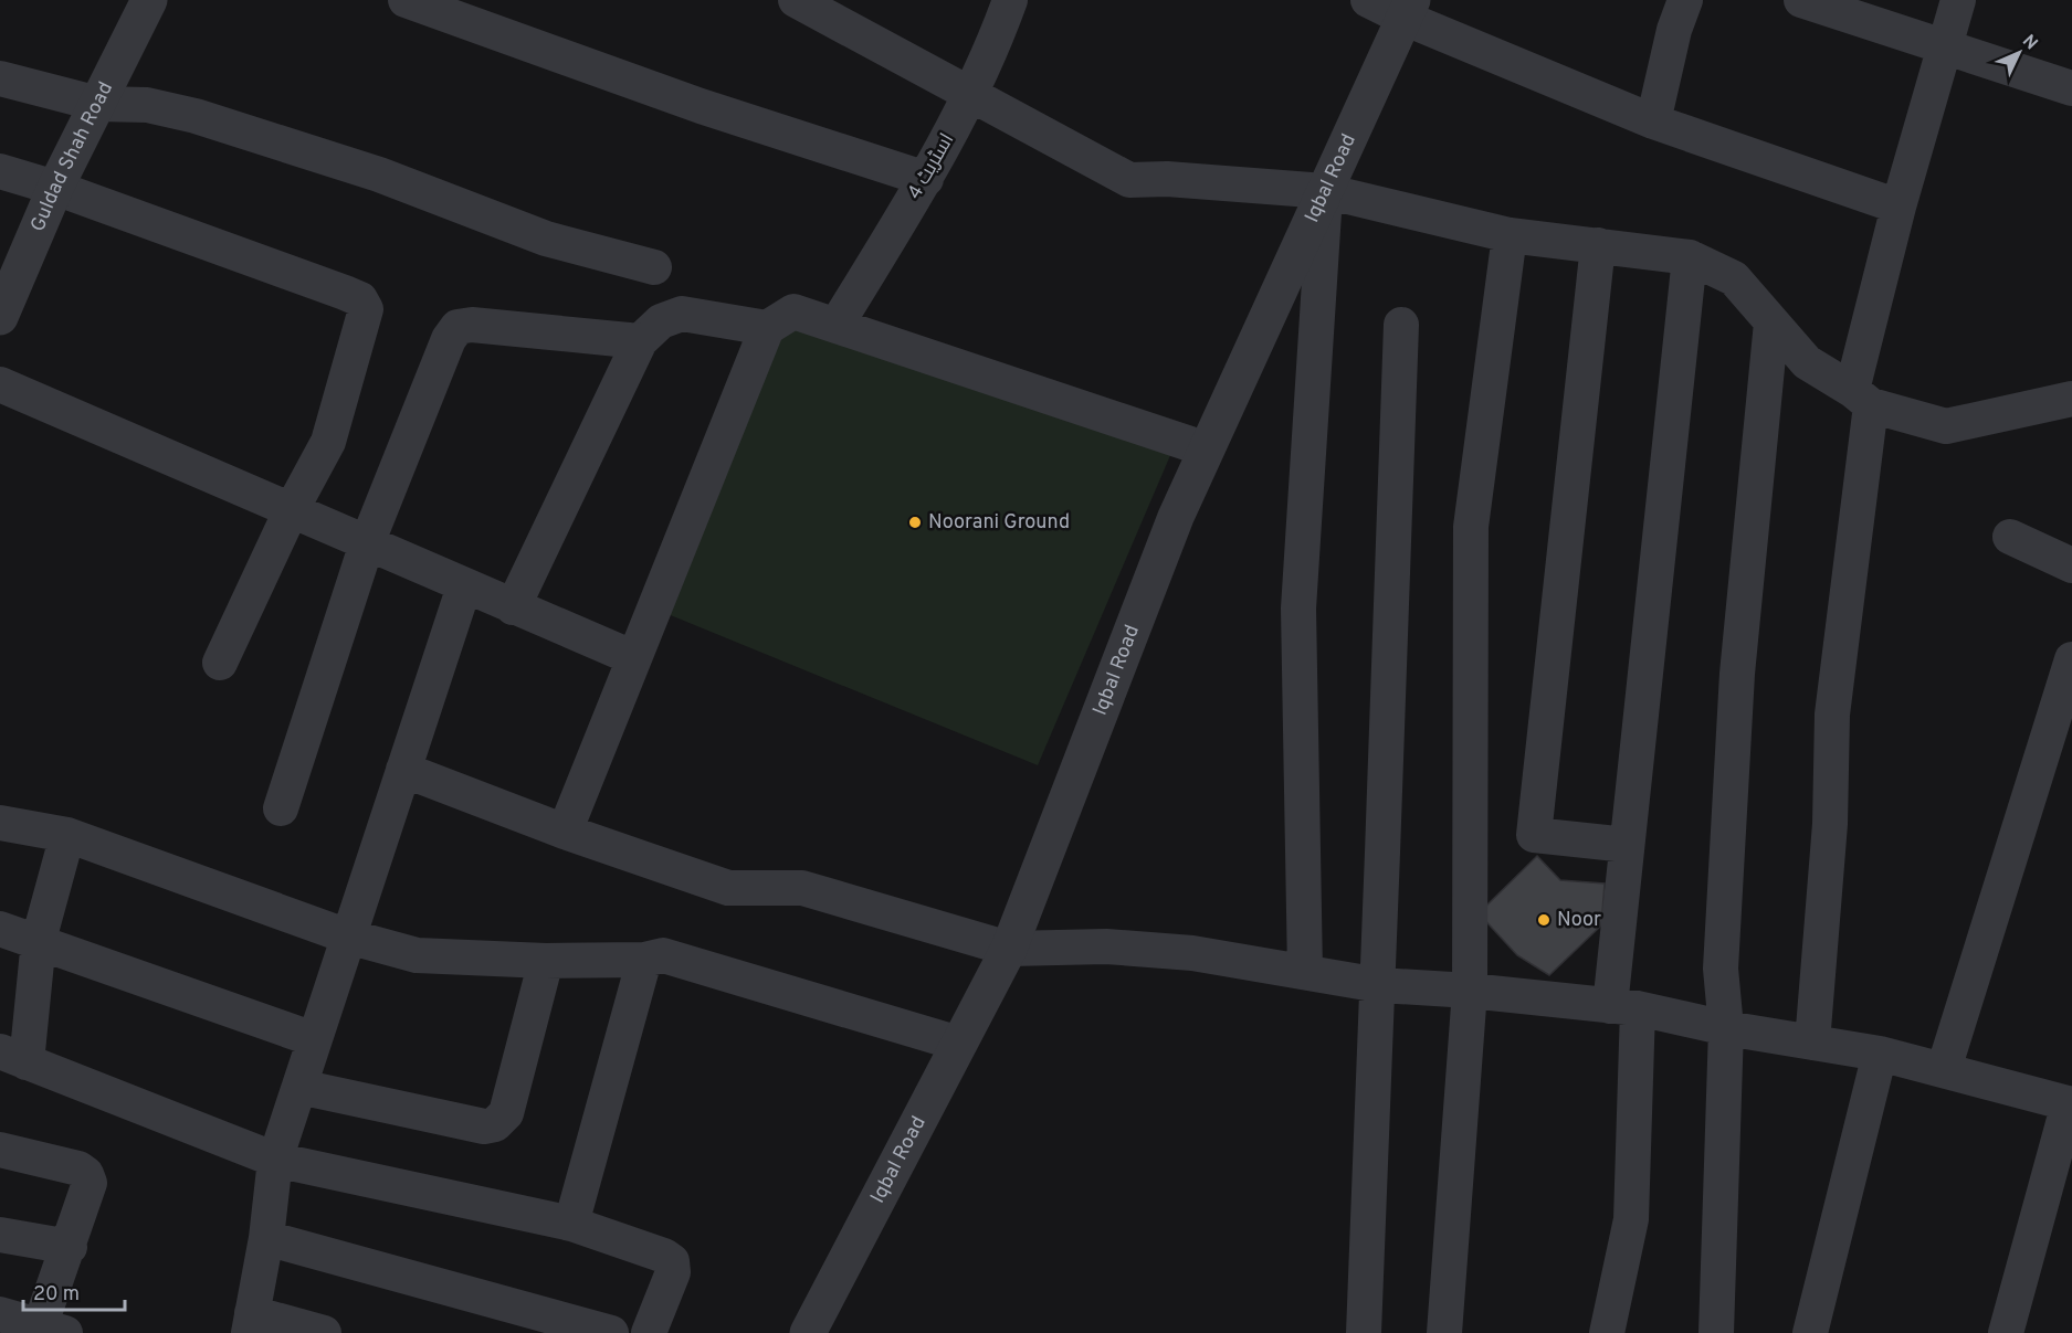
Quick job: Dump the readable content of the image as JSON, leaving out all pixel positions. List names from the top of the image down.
{
  "streets": {
    "street": ["Guldad Shah Road", "اسٹریٹ 4", "Iqbal Road"]
  },
  "places": ["Noorani Ground", "Noor"],
  "scale_bar": "20 m",
  "north": "top right"
}
